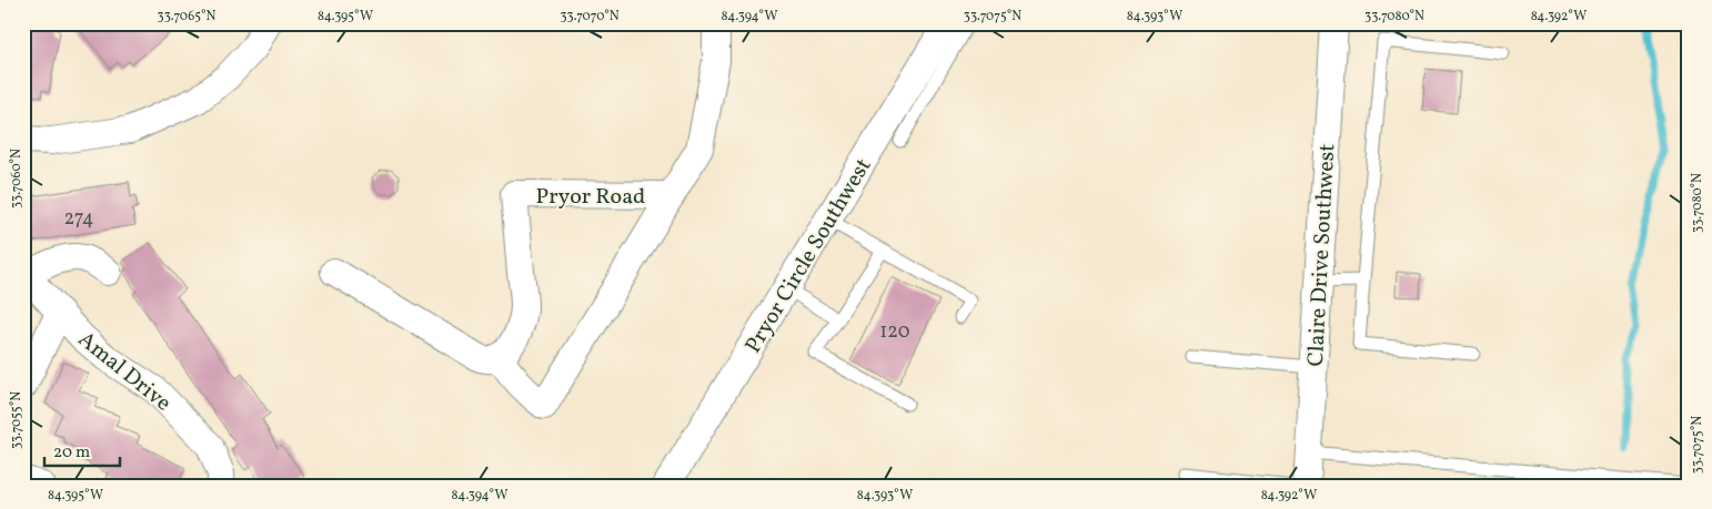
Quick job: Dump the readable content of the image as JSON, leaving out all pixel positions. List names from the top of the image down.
{
  "streets": {
    "street": [
      "Pryor Road",
      "Pryor Circle Southwest",
      "Claire Drive Southwest",
      "Amal Drive"
    ]
  },
  "house_numbers": ["274", "120"],
  "scale_bar": "20 m",
  "coordinates": [
    "33.7065°N",
    "84.395°W",
    "33.7070°N",
    "84.394°W",
    "33.7075°N",
    "84.393°W",
    "33.7080°N",
    "84.392°W",
    "33.7060°N",
    "33.7055°N"
  ]
}
